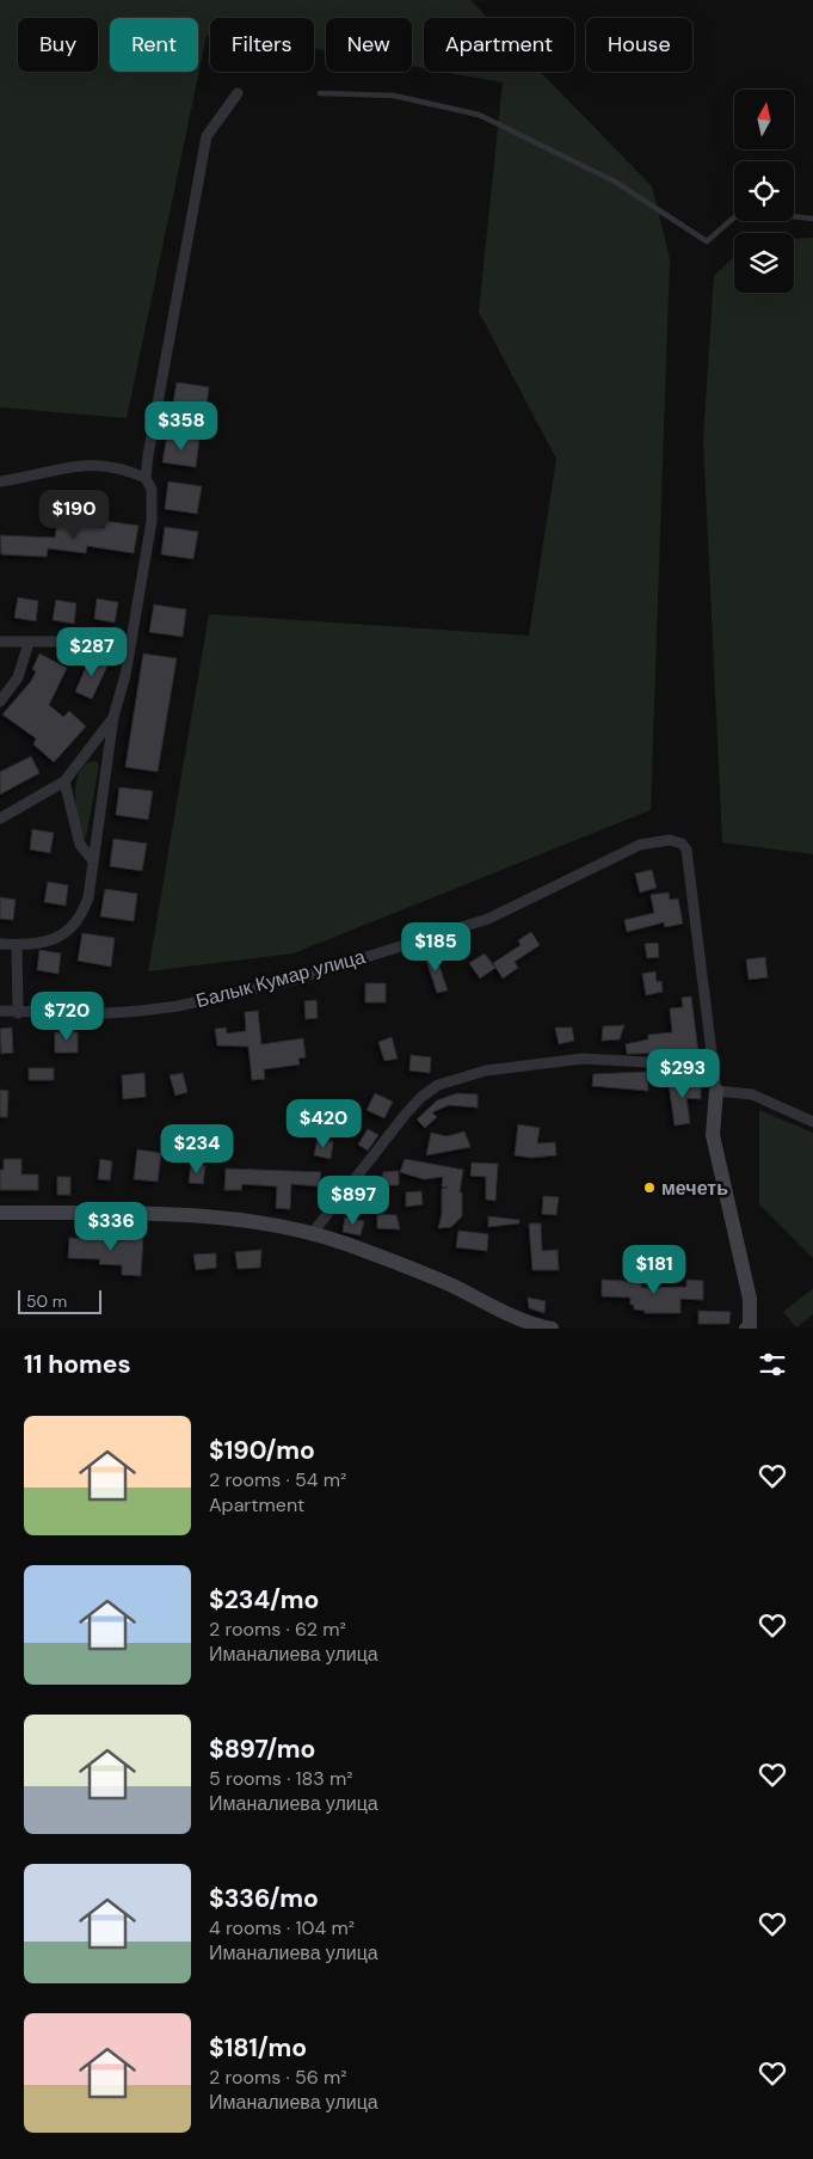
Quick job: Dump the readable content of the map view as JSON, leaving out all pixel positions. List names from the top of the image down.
{
  "streets": {
    "street": ["Балык Кумар улица"]
  },
  "places": ["мечеть"],
  "scale_bar": "50 m",
  "north": "top",
  "page": {
    "chip": [
      "Buy",
      "Rent",
      "Filters",
      "New",
      "Apartment",
      "House"
    ],
    "price": [
      "$358",
      "$190",
      "$287",
      "$185",
      "$720",
      "$293",
      "$420",
      "$234",
      "$897",
      "$336",
      "$181"
    ],
    "scale": "50 m",
    "heading": "11 homes",
    "list": [
      {
        "name": "$190/mo",
        "note": "2 rooms · 54 m² · Apartment"
      },
      {
        "name": "$234/mo",
        "note": "2 rooms · 62 m² · Иманалиева улица"
      },
      {
        "name": "$897/mo",
        "note": "5 rooms · 183 m² · Иманалиева улица"
      },
      {
        "name": "$336/mo",
        "note": "4 rooms · 104 m² · Иманалиева улица"
      },
      {
        "name": "$181/mo",
        "note": "2 rooms · 56 m² · Иманалиева улица"
      }
    ]
  }
}
